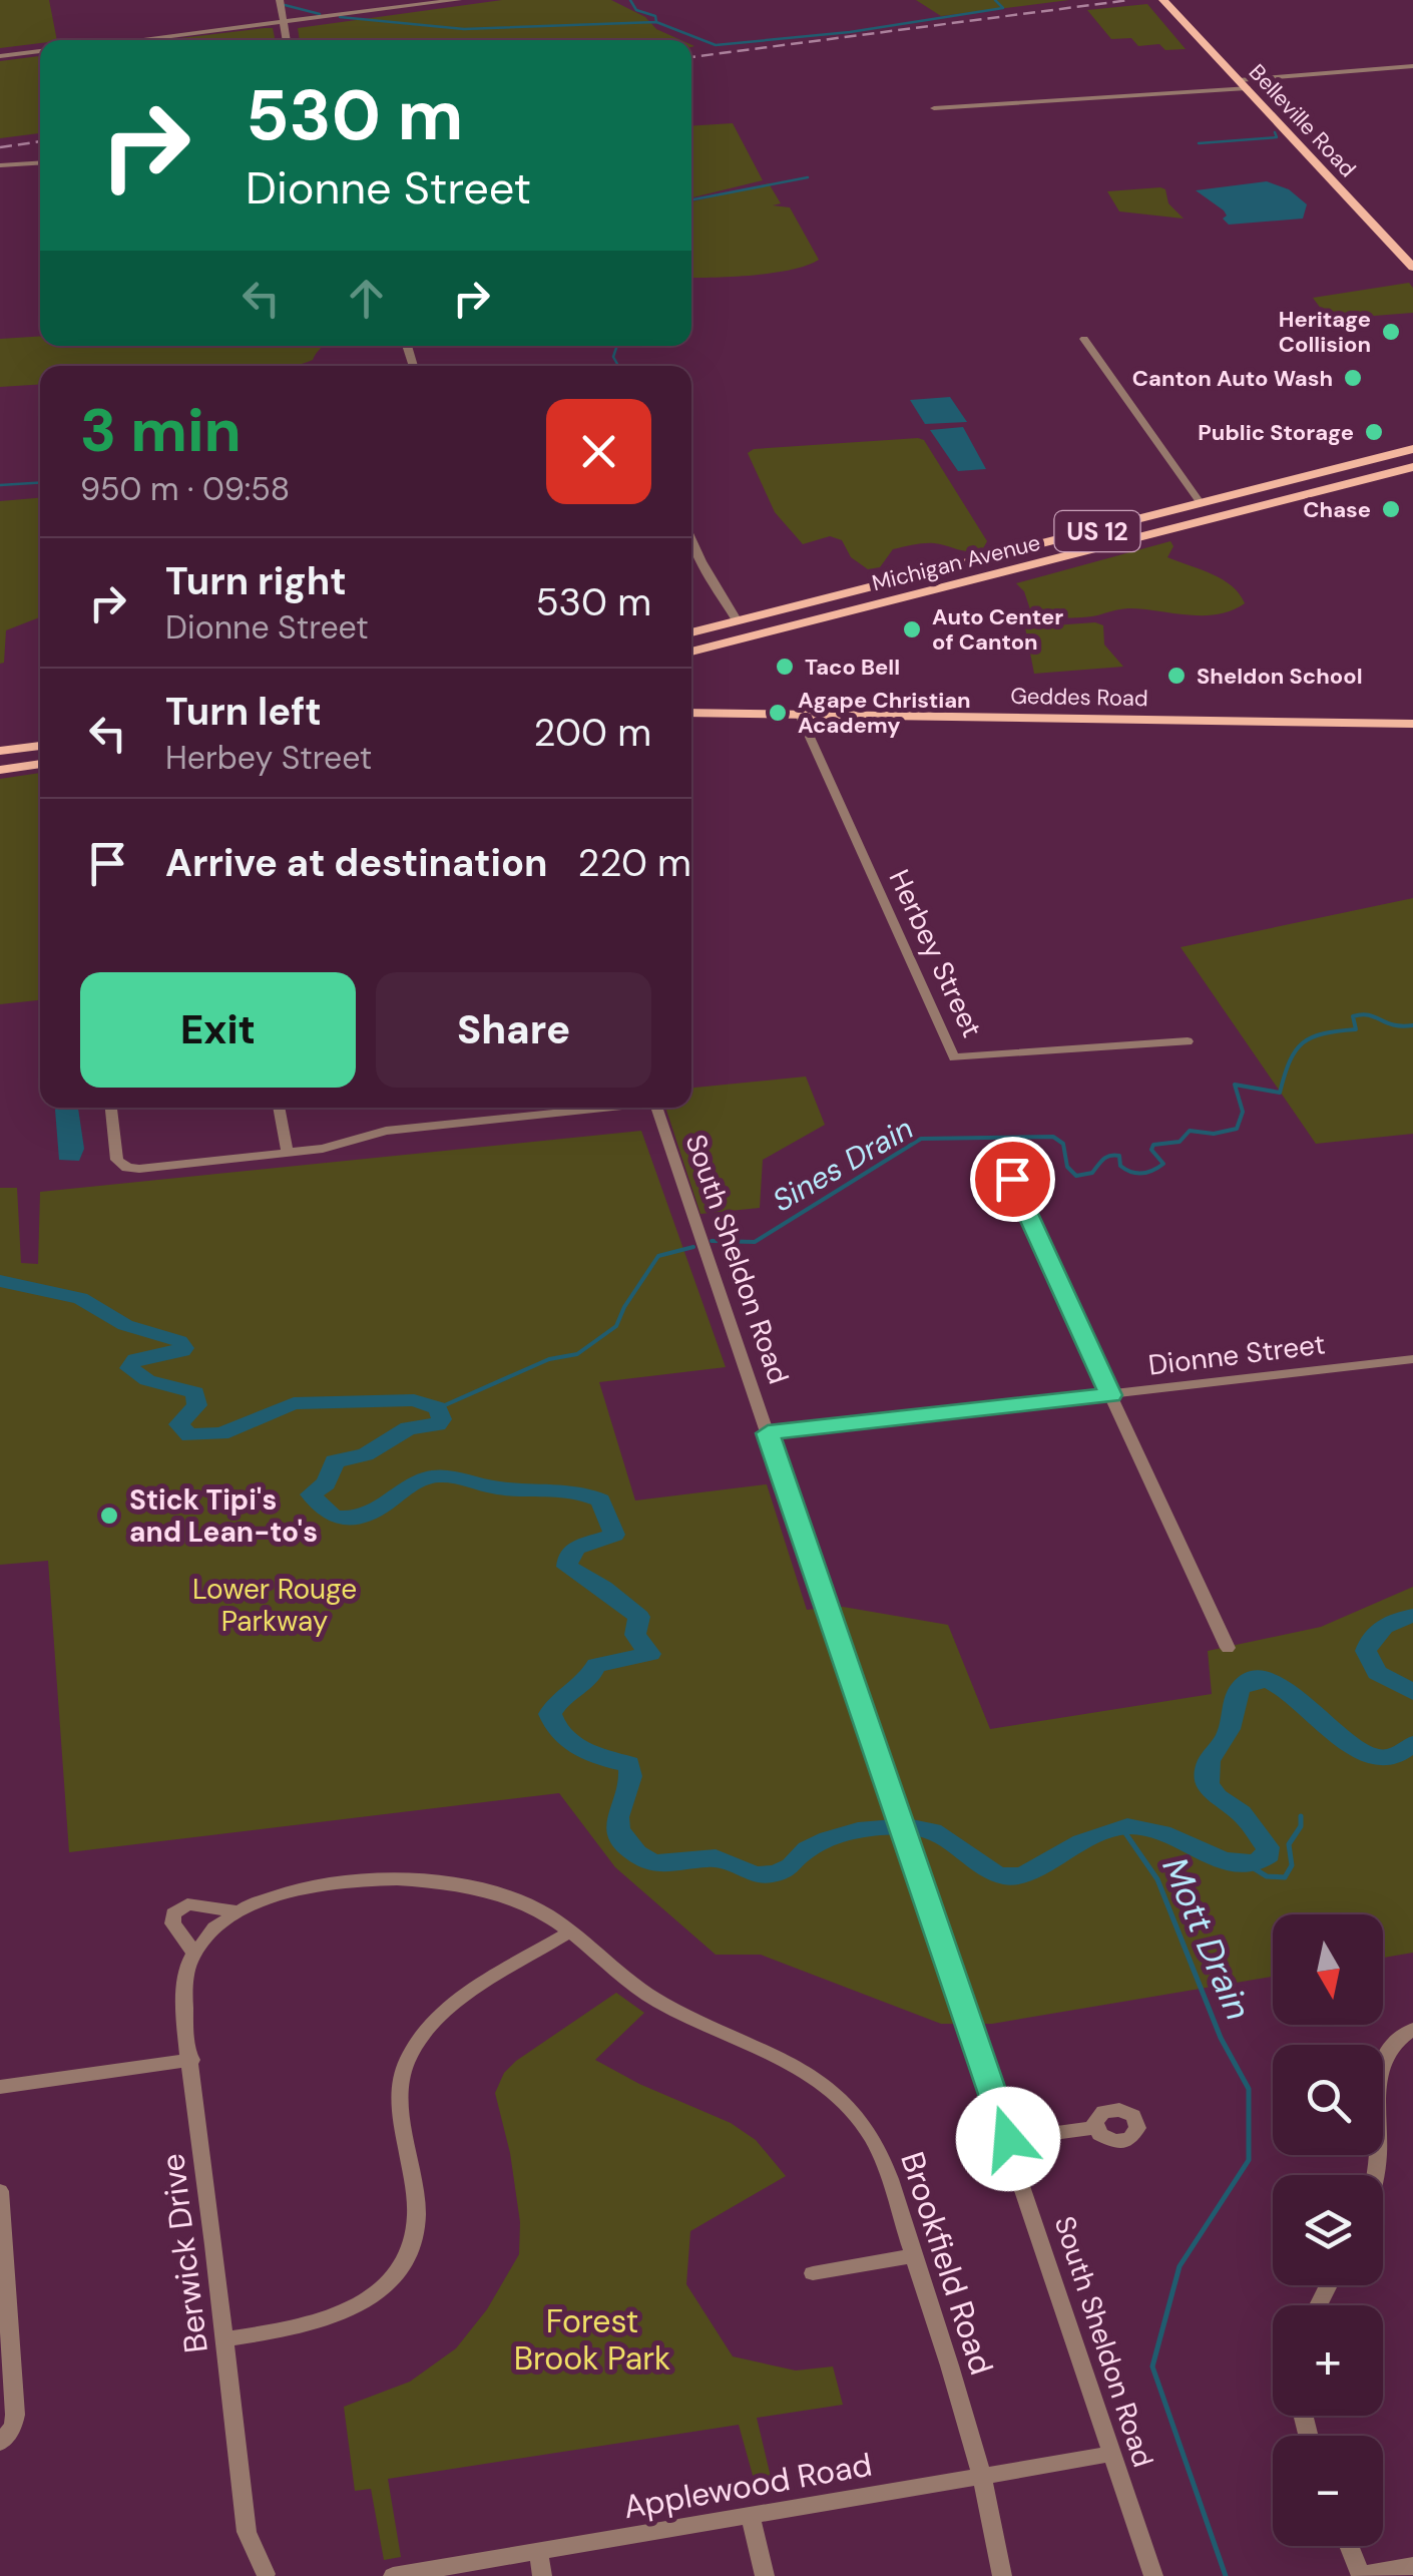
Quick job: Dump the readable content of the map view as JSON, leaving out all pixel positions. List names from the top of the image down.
{
  "streets": {
    "main road": [
      "Belleville Road",
      "US 12",
      "Michigan Avenue",
      "Geddes Road"
    ],
    "street": [
      "Herbey Street",
      "South Sheldon Road",
      "Dionne Street",
      "Berwick Drive",
      "Brookfield Road",
      "Applewood Road"
    ]
  },
  "crossings": [
    ["Geddes Road", "Herbey Street"],
    ["South Sheldon Road", "Dionne Street"],
    ["South Sheldon Road", "Applewood Road"],
    ["Berwick Drive", "Brookfield Road"],
    ["Brookfield Road", "Applewood Road"]
  ],
  "water": ["Sines Drain", "Mott Drain"],
  "parks": ["Lower Rouge Parkway", "Forest Brook Park"],
  "places": [
    "Heritage Collision",
    "Canton Auto Wash",
    "Public Storage",
    "Chase",
    "Auto Center of Canton",
    "Taco Bell",
    "Sheldon School",
    "Agape Christian Academy",
    "Stick Tipi's and Lean-to's"
  ],
  "north": "bottom",
  "page": {
    "turn": ["530 m", "Dionne Street"],
    "heading": ["3 min", "950 m · 09:58"],
    "list": [
      {
        "name": "Turn right",
        "note": "Dionne Street",
        "value": "530 m"
      },
      {
        "name": "Turn left",
        "note": "Herbey Street",
        "value": "200 m"
      },
      {
        "name": "Arrive at destination",
        "value": "220 m"
      }
    ],
    "buttons": ["Exit", "Share"],
    "map_buttons": ["+", "−"]
  }
}
